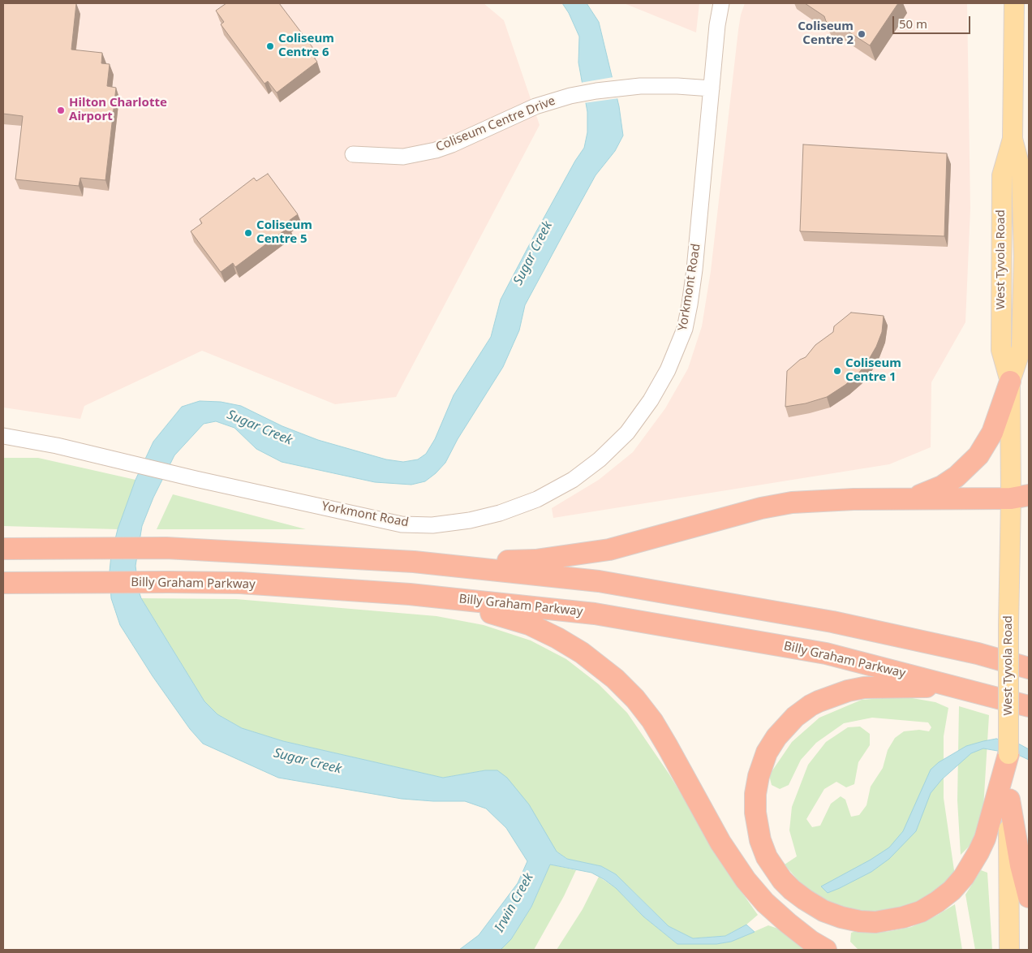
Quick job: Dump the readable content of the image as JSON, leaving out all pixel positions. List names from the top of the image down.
{
  "streets": {
    "highway": ["Billy Graham Parkway"],
    "main road": ["West Tyvola Road"],
    "street": ["Coliseum Centre Drive", "Yorkmont Road"]
  },
  "crossings": [
    ["Coliseum Centre Drive", "Yorkmont Road"]
  ],
  "water": ["Sugar Creek", "Irwin Creek"],
  "places": [
    "Coliseum Centre 2",
    "Coliseum Centre 6",
    "Hilton Charlotte Airport",
    "Coliseum Centre 5",
    "Coliseum Centre 1"
  ],
  "scale_bar": "50 m"
}
